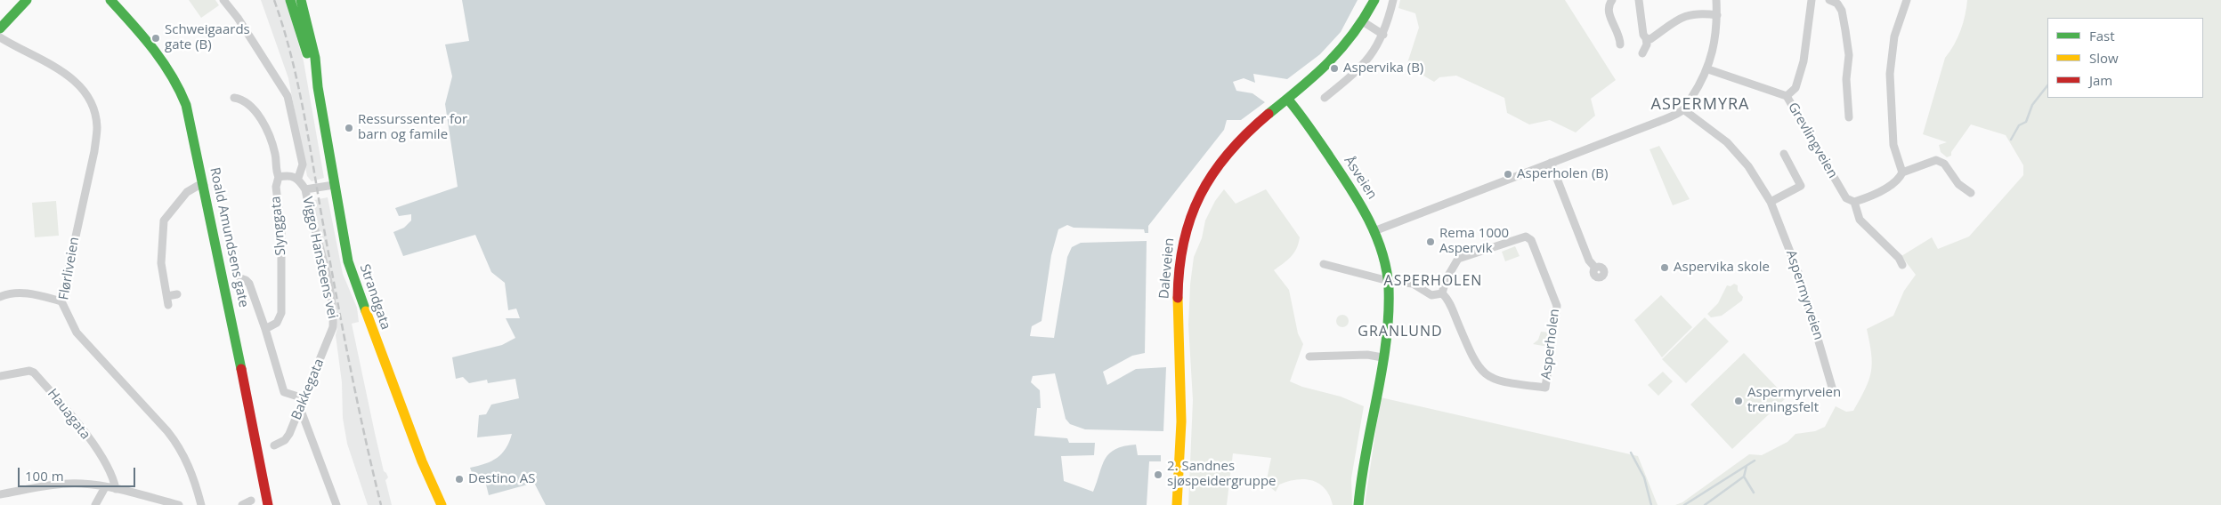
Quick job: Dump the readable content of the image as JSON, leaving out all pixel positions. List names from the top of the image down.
{
  "streets": {
    "main road": [
      "Åsveien",
      "Roald Amundsens gate",
      "Daleveien",
      "Strandgata"
    ],
    "street": [
      "Grevlingveien",
      "Slynggata",
      "Viggo Hansteens vei",
      "Flørliveien",
      "Aspermyrveien",
      "Asperholen",
      "Bakkegata",
      "Hauagata"
    ]
  },
  "crossings": [
    ["Åsveien", "Daleveien"],
    ["Viggo Hansteens vei", "Bakkegata"]
  ],
  "districts": ["ASPERMYRA", "ASPERHOLEN", "GRANLUND"],
  "places": [
    "Schweigaards gate (B)",
    "Aspervika (B)",
    "Ressurssenter for barn og famile",
    "Asperholen (B)",
    "Rema 1000 Aspervik",
    "Aspervika skole",
    "Aspermyrveien treningsfelt",
    "2. Sandnes sjøspeidergruppe",
    "Destino AS"
  ],
  "legend": ["Fast", "Slow", "Jam"],
  "scale_bar": "100 m"
}
